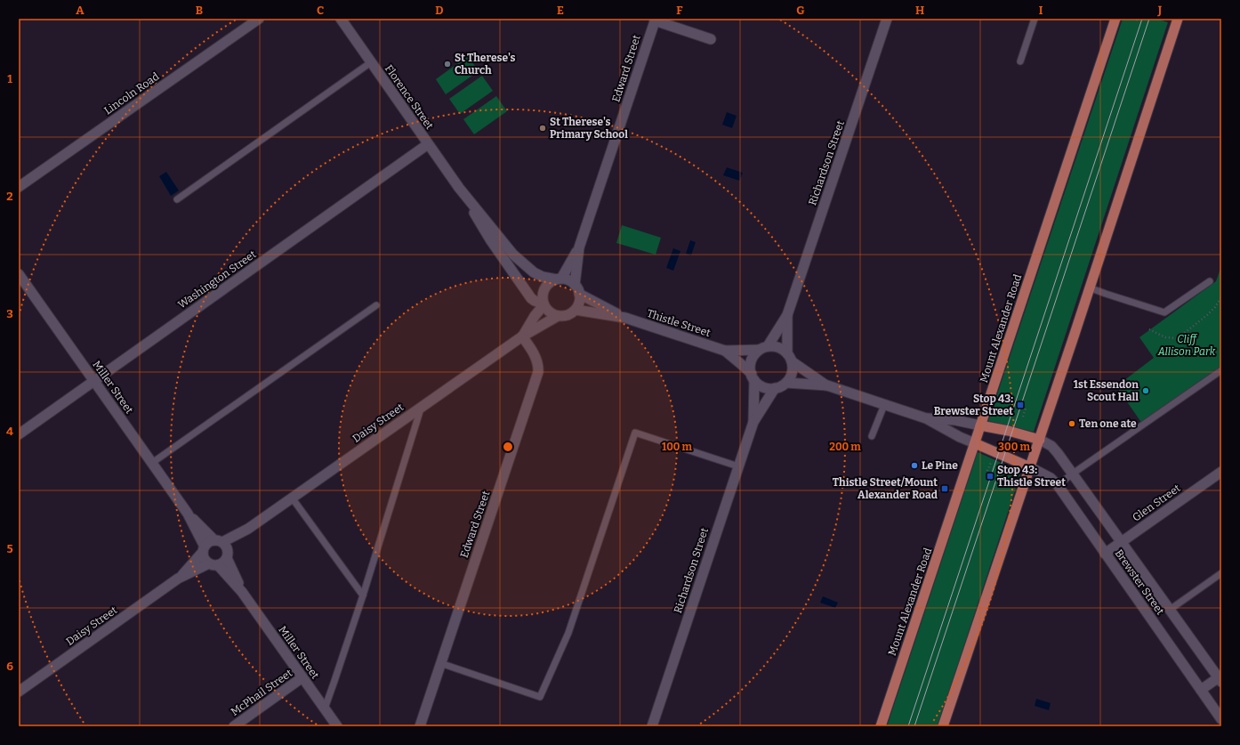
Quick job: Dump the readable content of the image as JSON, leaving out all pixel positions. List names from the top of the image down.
{
  "streets": {
    "main road": ["Mount Alexander Road"],
    "street": [
      "Edward Street",
      "Lincoln Road",
      "Florence Street",
      "Richardson Street",
      "Washington Street",
      "Thistle Street",
      "Miller Street",
      "Daisy Street",
      "Glen Street",
      "Brewster Street",
      "McPhail Street"
    ]
  },
  "crossings": [
    ["Edward Street", "Florence Street"],
    ["Edward Street", "Thistle Street"],
    ["Edward Street", "Daisy Street"],
    ["Florence Street", "Washington Street"],
    ["Florence Street", "Thistle Street"],
    ["Florence Street", "Daisy Street"],
    ["Richardson Street", "Thistle Street"],
    ["Washington Street", "Miller Street"],
    ["Thistle Street", "Daisy Street"],
    ["Miller Street", "Daisy Street"],
    ["Miller Street", "McPhail Street"],
    ["Glen Street", "Brewster Street"]
  ],
  "parks": ["Cliff Allison Park"],
  "places": {
    "other": [
      "St Therese's Church",
      "St Therese's Primary School",
      "1st Essendon Scout Hall",
      "Ten one ate",
      "Le Pine"
    ],
    "transit": ["Stop 43: Brewster Street", "Stop 43: Thistle Street", "Thistle Street/Mount Alexander Road"]
  },
  "grid": {
    "columns": [
      "A",
      "B",
      "C",
      "D",
      "E",
      "F",
      "G",
      "H",
      "I",
      "J"
    ],
    "rows": [
      "1",
      "2",
      "3",
      "4",
      "5",
      "6"
    ]
  },
  "rings": ["100 m", "200 m", "300 m"]
}
